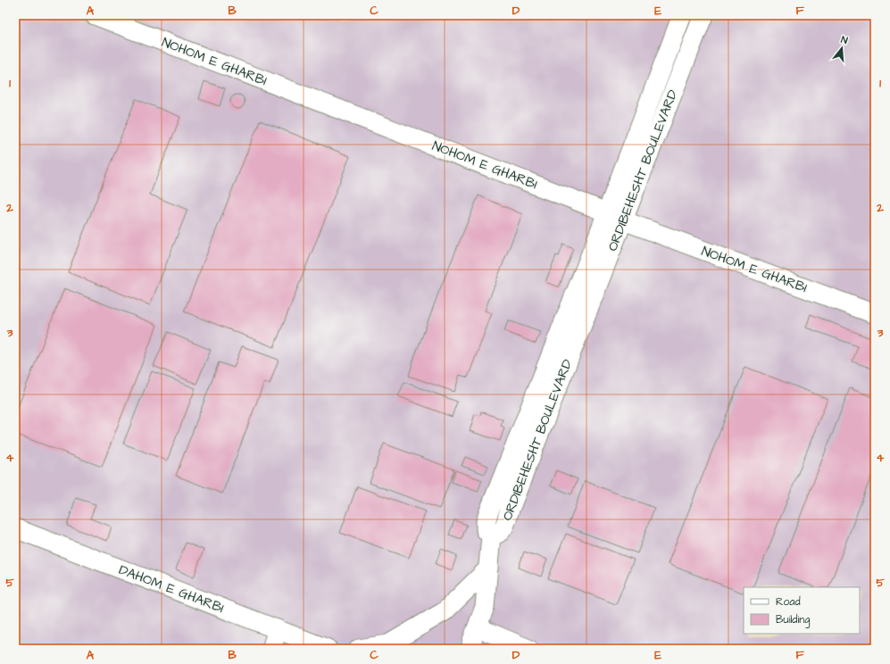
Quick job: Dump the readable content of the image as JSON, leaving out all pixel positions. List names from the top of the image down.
{
  "streets": {
    "street": ["NOHOM E GHARBI", "ORDIBEHESHT BOULEVARD", "DAHOM E GHARBI"]
  },
  "crossings": [
    ["NOHOM E GHARBI", "ORDIBEHESHT BOULEVARD"]
  ],
  "legend": ["Road", "Building"],
  "north": "top",
  "grid": {
    "columns": [
      "A",
      "B",
      "C",
      "D",
      "E",
      "F"
    ],
    "rows": [
      "1",
      "2",
      "3",
      "4",
      "5"
    ]
  }
}
